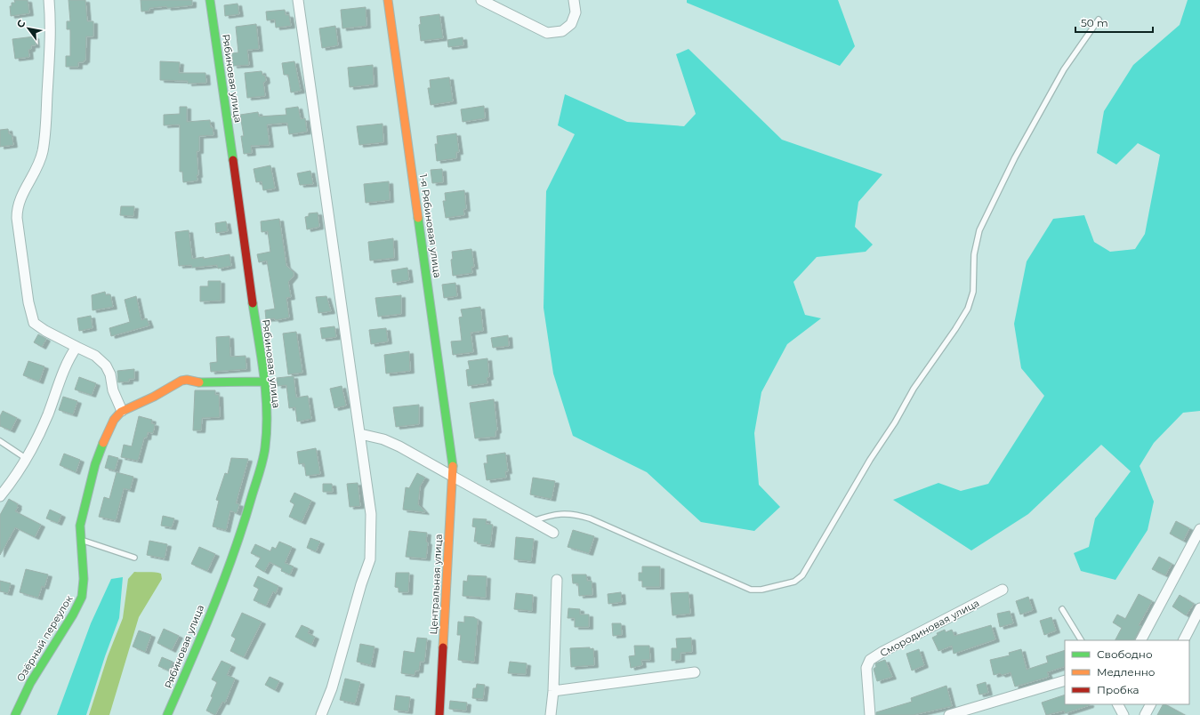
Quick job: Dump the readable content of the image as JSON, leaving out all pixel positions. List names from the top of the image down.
{
  "streets": {
    "street": [
      "Рябиновая улица",
      "1-я Рябиновая улица",
      "Центральная улица",
      "Смородиновая улица",
      "Озёрный переулок"
    ]
  },
  "crossings": [
    ["Рябиновая улица", "Озёрный переулок"],
    ["1-я Рябиновая улица", "Центральная улица"]
  ],
  "legend": ["Свободно", "Медленно", "Пробка"],
  "scale_bar": "50 m",
  "north": "top left"
}
